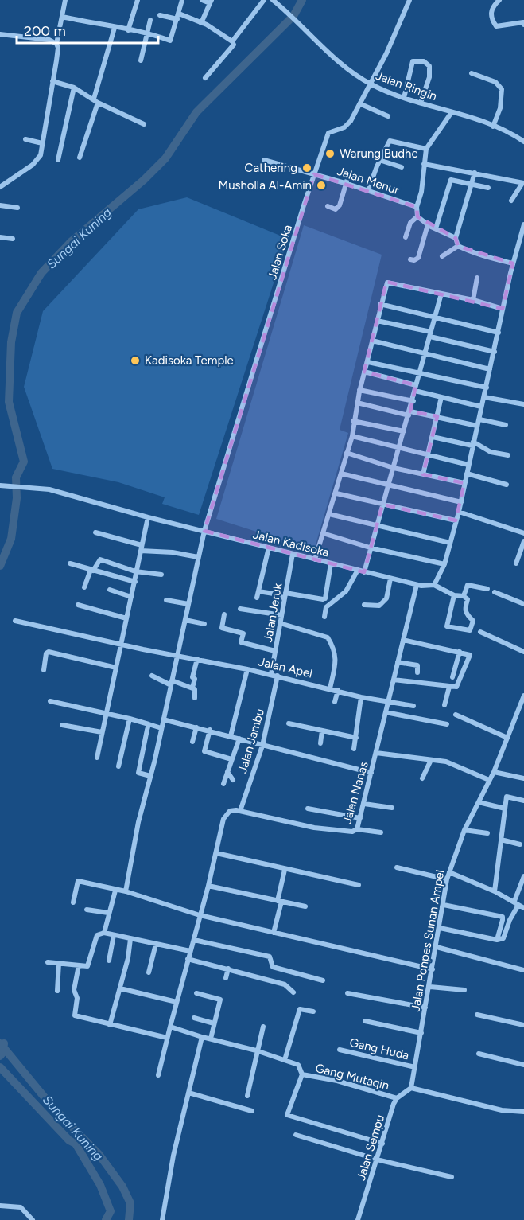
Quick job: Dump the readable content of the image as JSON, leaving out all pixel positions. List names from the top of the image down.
{
  "streets": {
    "street": [
      "Jalan Ringin",
      "Jalan Menur",
      "Jalan Soka",
      "Jalan Kadisoka",
      "Jalan Jeruk",
      "Jalan Apel",
      "Jalan Jambu",
      "Jalan Nanas",
      "Jalan Ponpes Sunan Ampel",
      "Gang Huda",
      "Gang Mutaqin",
      "Jalan Sempu"
    ]
  },
  "crossings": [
    ["Jalan Ringin", "Jalan Soka"],
    ["Jalan Menur", "Jalan Soka"],
    ["Jalan Soka", "Jalan Kadisoka"],
    ["Jalan Soka", "Jalan Apel"],
    ["Jalan Kadisoka", "Jalan Jeruk"],
    ["Jalan Kadisoka", "Jalan Nanas"],
    ["Jalan Jeruk", "Jalan Apel"],
    ["Jalan Apel", "Jalan Jambu"],
    ["Jalan Apel", "Jalan Nanas"],
    ["Jalan Jambu", "Jalan Nanas"],
    ["Jalan Ponpes Sunan Ampel", "Gang Huda"],
    ["Gang Mutaqin", "Jalan Sempu"]
  ],
  "water": ["Sungai Kuning"],
  "places": [
    "Warung Budhe",
    "Cathering",
    "Musholla Al-Amin",
    "Kadisoka Temple"
  ],
  "scale_bar": "200 m"
}
